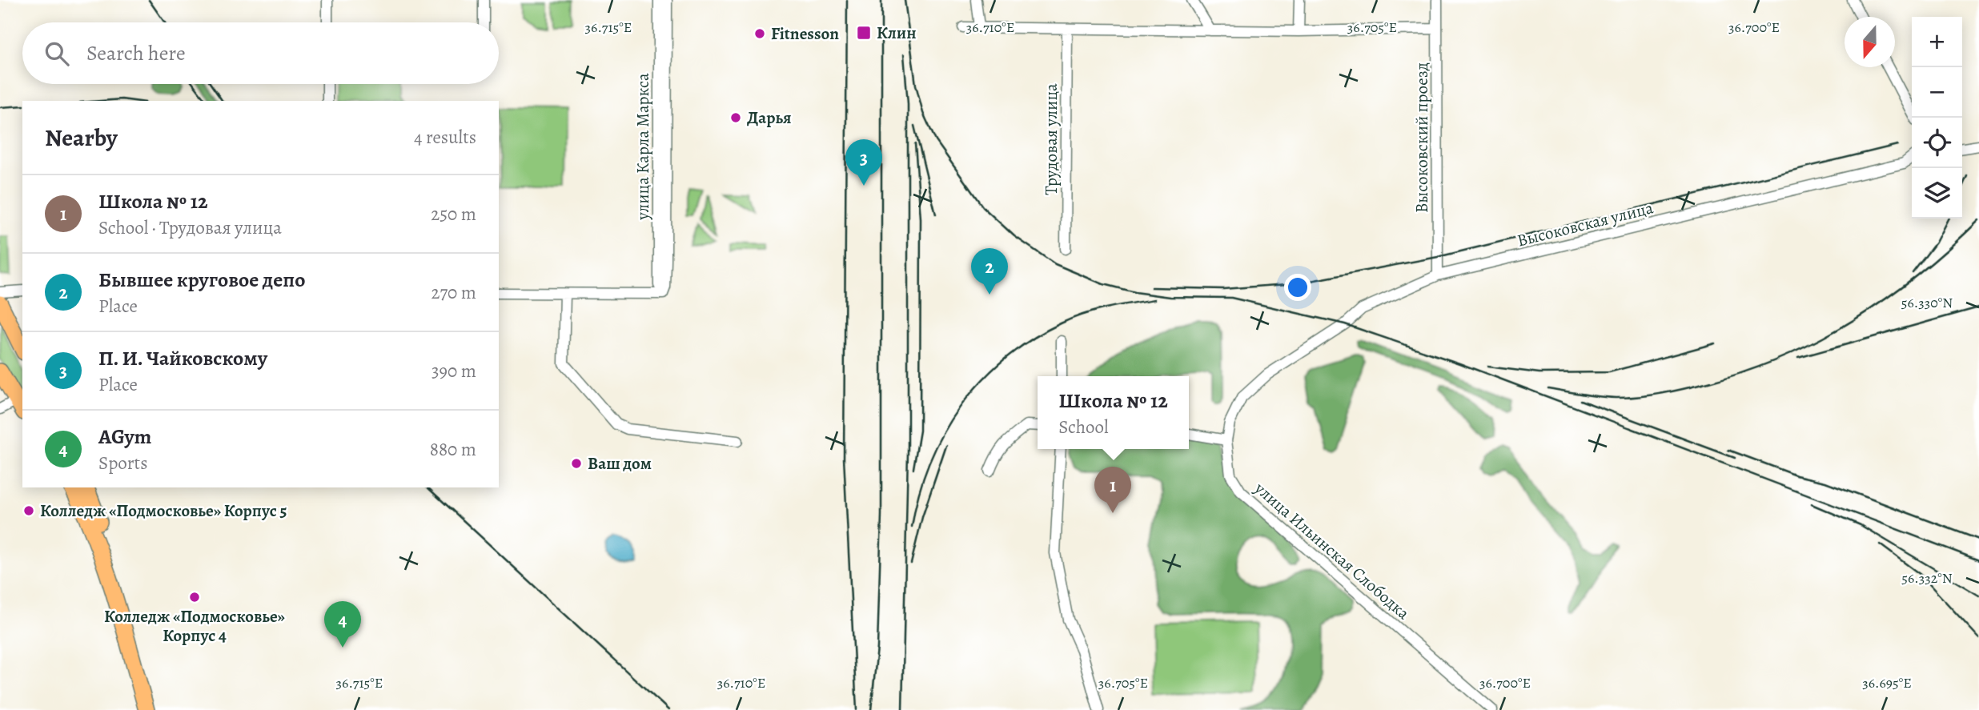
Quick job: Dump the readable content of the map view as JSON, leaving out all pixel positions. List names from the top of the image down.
{
  "streets": {
    "street": [
      "Высоковский проезд",
      "Трудовая улица",
      "улица Карла Маркса",
      "Высоковская улица",
      "улица Ильинская Слободка"
    ]
  },
  "crossings": [
    ["Высоковский проезд", "Высоковская улица"],
    ["Высоковская улица", "улица Ильинская Слободка"]
  ],
  "places": {
    "transit": ["Клин"],
    "other": [
      "Fitnesson",
      "Дарья",
      "Ваш дом",
      "Колледж «Подмосковье» Корпус 5",
      "Колледж «Подмосковье» Корпус 4"
    ]
  },
  "north": "bottom",
  "page": {
    "map_buttons": ["+", "−"],
    "search": "Search here",
    "heading": ["Nearby", "4 results"],
    "pins": [
      "3",
      "2",
      "1",
      "4"
    ],
    "list": [
      {
        "mark": "1",
        "name": "Школа № 12",
        "note": "School · Трудовая улица",
        "value": "250 m"
      },
      {
        "mark": "2",
        "name": "Бывшее круговое депо",
        "note": "Place",
        "value": "270 m"
      },
      {
        "mark": "3",
        "name": "П. И. Чайковскому",
        "note": "Place",
        "value": "390 m"
      },
      {
        "mark": "4",
        "name": "AGym",
        "note": "Sports",
        "value": "880 m"
      }
    ],
    "popup": ["Школа № 12", "School"]
  },
  "coordinates": [
    "36.715°E",
    "36.710°E",
    "36.705°E",
    "36.700°E",
    "56.330°N",
    "56.332°N",
    "36.695°E"
  ]
}
